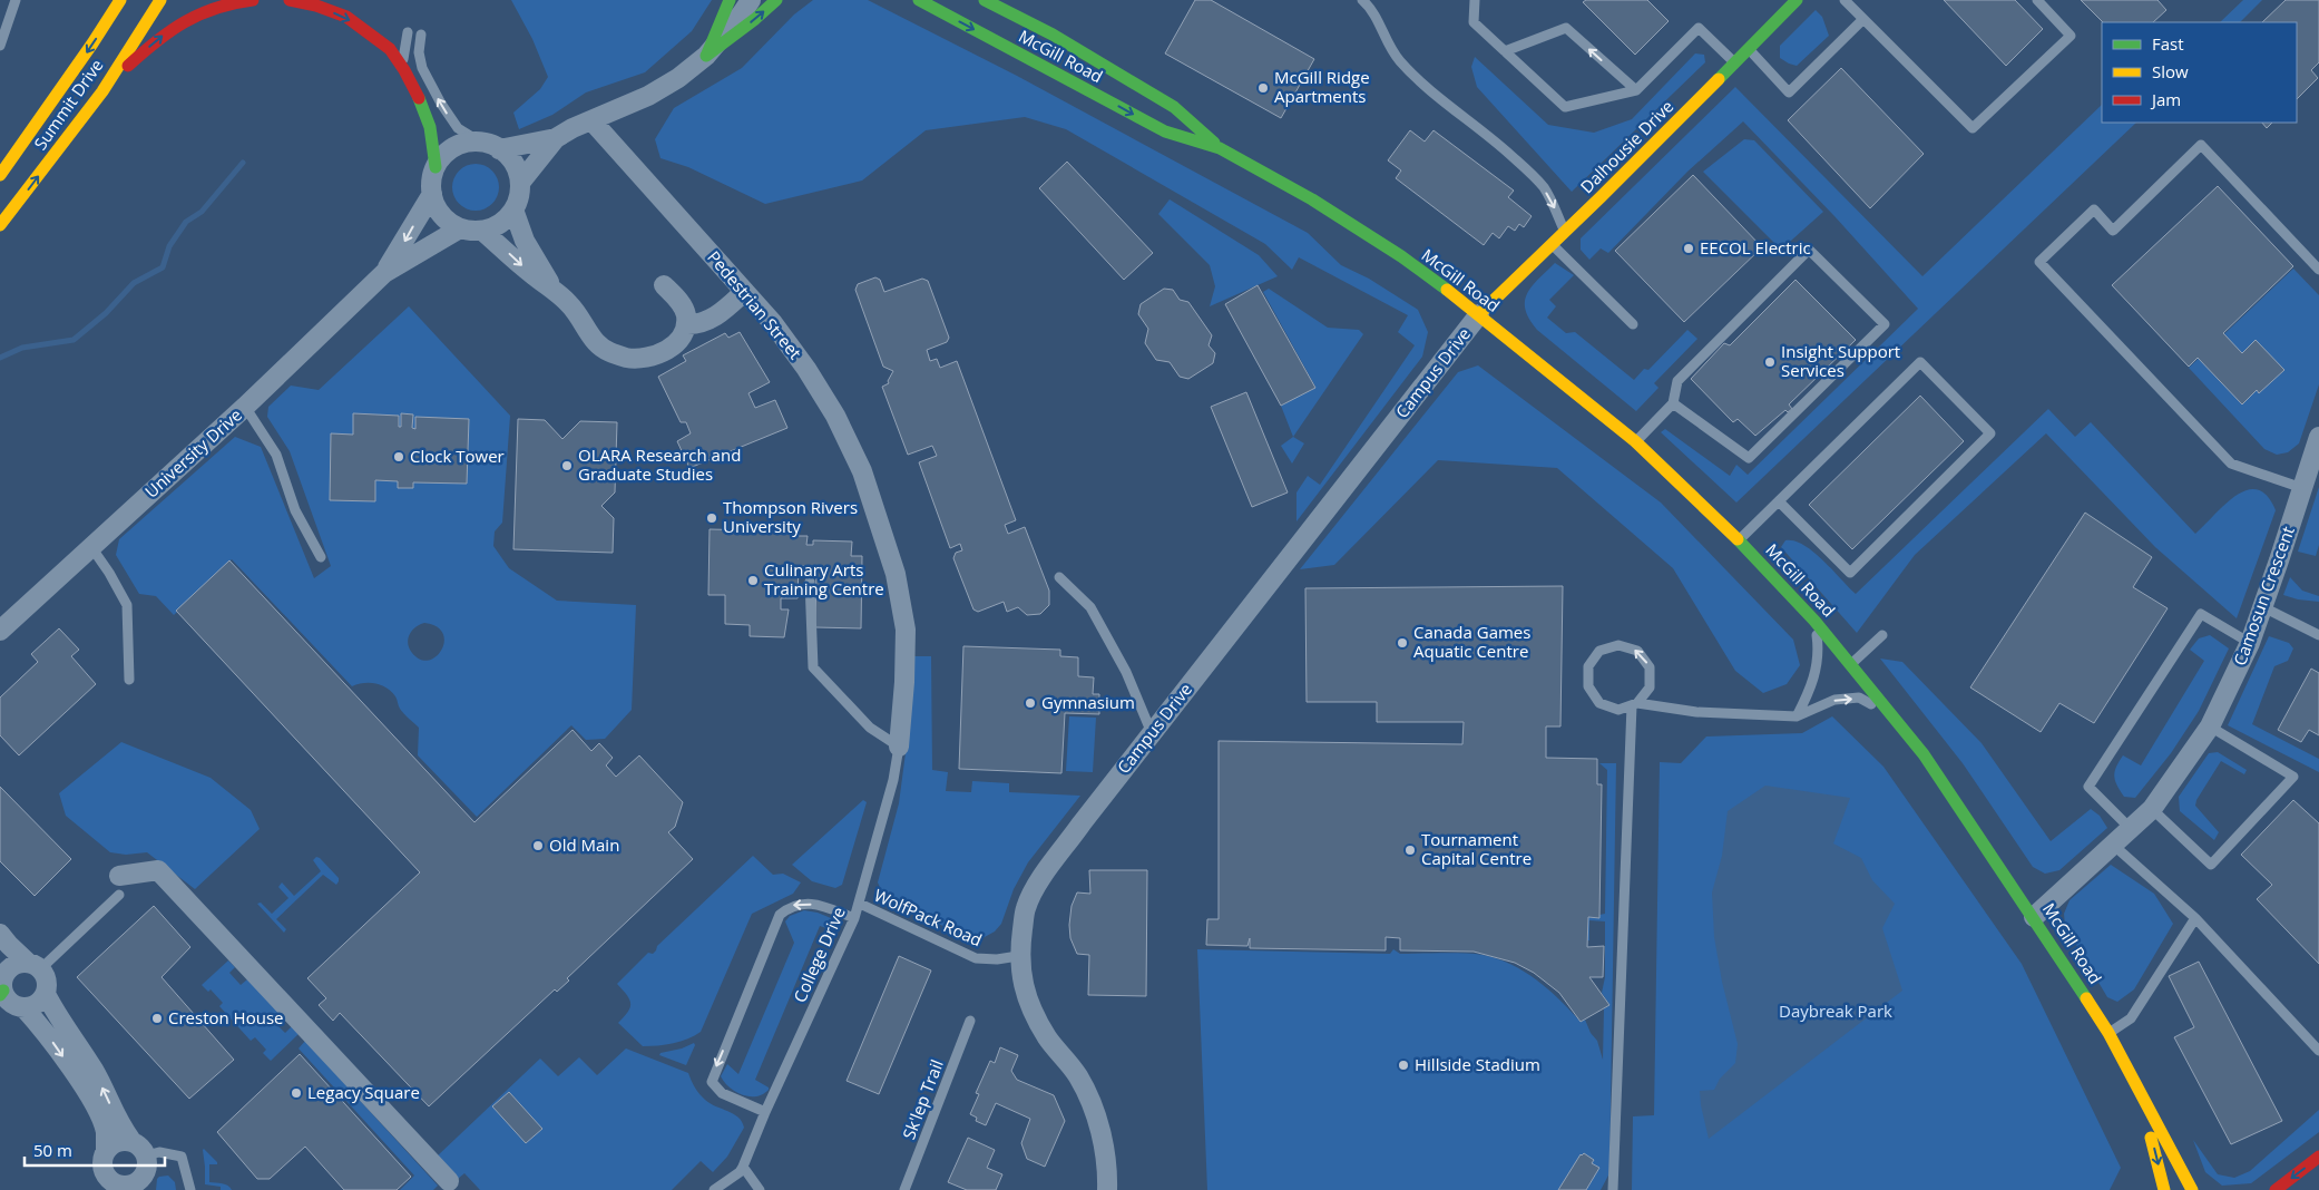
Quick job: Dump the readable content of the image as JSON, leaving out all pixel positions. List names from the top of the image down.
{
  "streets": {
    "main road": ["McGill Road", "Summit Drive", "Dalhousie Drive"],
    "street": [
      "Pedestrian Street",
      "Campus Drive",
      "University Drive",
      "Camosun Crescent"
    ],
    "lane": ["WolfPack Road", "College Drive", "Sk'lep Trail"]
  },
  "crossings": [
    ["McGill Road", "Dalhousie Drive"],
    ["McGill Road", "Campus Drive"],
    ["McGill Road", "Camosun Crescent"],
    ["Dalhousie Drive", "Campus Drive"],
    ["Pedestrian Street", "College Drive"],
    ["Campus Drive", "WolfPack Road"],
    ["WolfPack Road", "College Drive"]
  ],
  "parks": ["Daybreak Park"],
  "places": [
    "McGill Ridge Apartments",
    "EECOL Electric",
    "Insight Support Services",
    "Clock Tower",
    "OLARA Research and Graduate Studies",
    "Thompson Rivers University",
    "Culinary Arts Training Centre",
    "Canada Games Aquatic Centre",
    "Gymnasium",
    "Old Main",
    "Tournament Capital Centre",
    "Creston House",
    "Hillside Stadium",
    "Legacy Square"
  ],
  "legend": ["Fast", "Slow", "Jam"],
  "scale_bar": "50 m"
}
